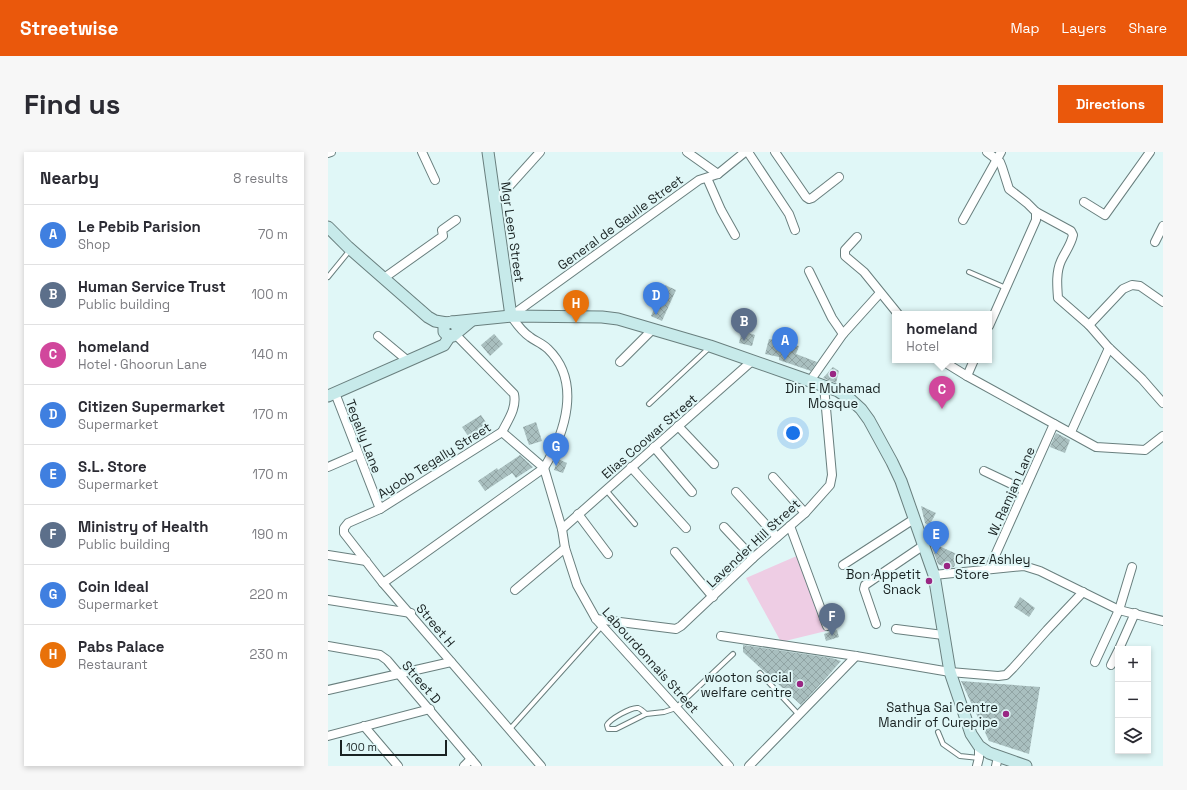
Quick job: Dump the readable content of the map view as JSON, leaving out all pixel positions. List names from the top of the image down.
{
  "streets": {
    "main road": ["Mgr Leen Street"],
    "street": [
      "General de Gaulle Street",
      "Tegally Lane",
      "Elias Coowar Street",
      "Ayoob Tegally Street",
      "W. Ramjan Lane",
      "Lavender Hill Street",
      "Street H",
      "Labourdonnais Street",
      "Street D"
    ]
  },
  "crossings": [
    ["General de Gaulle Street", "Mgr Leen Street"],
    ["Tegally Lane", "Ayoob Tegally Street"],
    ["Tegally Lane", "Street H"],
    ["Elias Coowar Street", "Labourdonnais Street"],
    ["Ayoob Tegally Street", "Street H"],
    ["Lavender Hill Street", "Labourdonnais Street"]
  ],
  "places": [
    "Din E Muhamad Mosque",
    "Chez Ashley Store",
    "Bon Appetit Snack",
    "wooton social welfare centre",
    "Sathya Sai Centre Mandir of Curepipe"
  ],
  "scale_bar": "100 m",
  "page": {
    "header": "Streetwise",
    "nav": ["Map", "Layers", "Share"],
    "buttons": "Directions",
    "title": "Find us",
    "heading": ["Nearby", "8 results"],
    "list": [
      {
        "mark": "A",
        "name": "Le Pebib Parision",
        "note": "Shop",
        "value": "70 m"
      },
      {
        "mark": "B",
        "name": "Human Service Trust",
        "note": "Public building",
        "value": "100 m"
      },
      {
        "mark": "C",
        "name": "homeland",
        "note": "Hotel · Ghoorun Lane",
        "value": "140 m"
      },
      {
        "mark": "D",
        "name": "Citizen Supermarket",
        "note": "Supermarket",
        "value": "170 m"
      },
      {
        "mark": "E",
        "name": "S.L. Store",
        "note": "Supermarket",
        "value": "170 m"
      },
      {
        "mark": "F",
        "name": "Ministry of Health",
        "note": "Public building",
        "value": "190 m"
      },
      {
        "mark": "G",
        "name": "Coin Ideal",
        "note": "Supermarket",
        "value": "220 m"
      },
      {
        "mark": "H",
        "name": "Pabs Palace",
        "note": "Restaurant",
        "value": "230 m"
      }
    ],
    "pins": [
      "D",
      "H",
      "B",
      "A",
      "C",
      "G",
      "E",
      "F"
    ],
    "popup": ["homeland", "Hotel"],
    "map_buttons": ["+", "−"],
    "scale": "100 m"
  }
}
